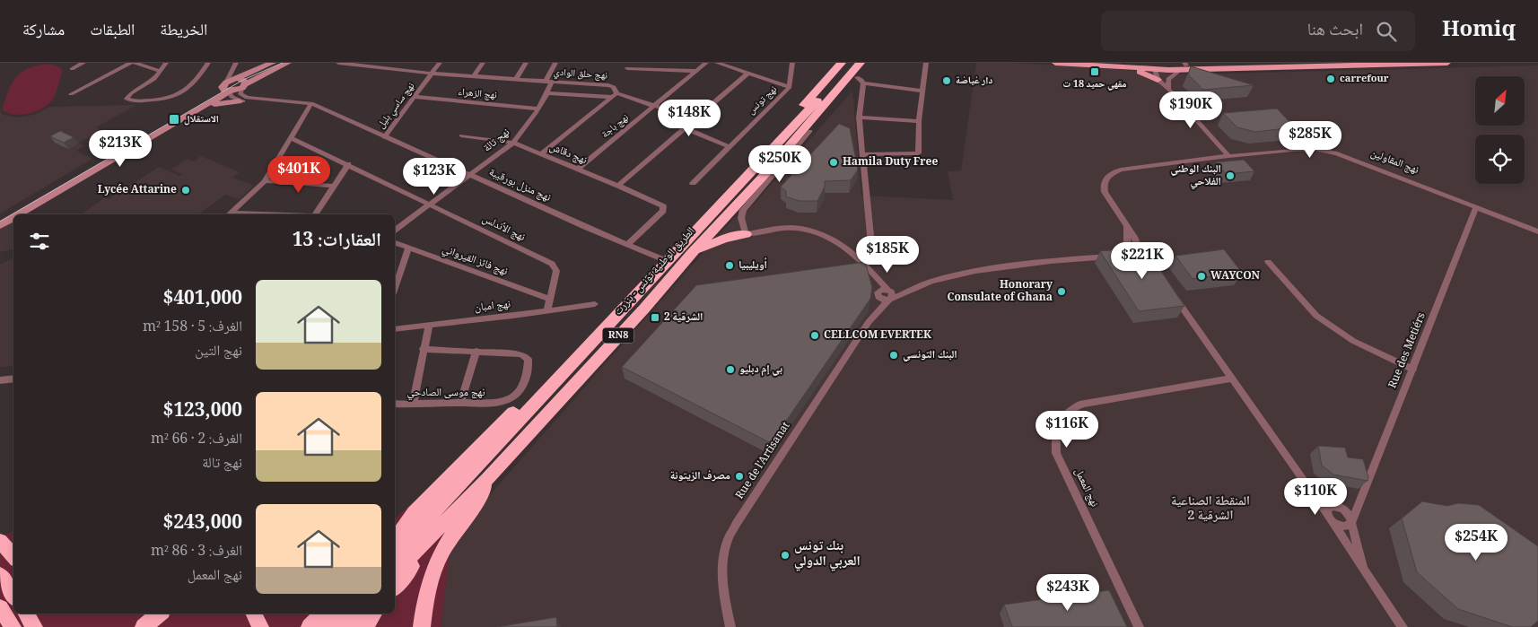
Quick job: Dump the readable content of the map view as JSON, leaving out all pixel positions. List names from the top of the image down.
{
  "streets": {
    "highway": ["الطريق الوطنية تونس - بنزرت", "RN8"],
    "street": [
      "نهج حلق الوادي",
      "نهج الزهراء",
      "نهج تونس",
      "نهج ساسي بليل",
      "نهج باجة",
      "نهج تالة",
      "نهج دقاش",
      "نهج المقاولين",
      "نهج منزل بورقيبة",
      "نهج الأندلس",
      "نهج فائز القيرواني",
      "نهج امبان",
      "Rue des Metiérs",
      "نهج موسى الصادحي",
      "Rue de l'Artisanat",
      "نهج المعمل"
    ]
  },
  "crossings": [
    ["نهج حلق الوادي", "نهج ساسي بليل"],
    ["نهج حلق الوادي", "نهج تالة"],
    ["نهج الزهراء", "نهج ساسي بليل"],
    ["نهج الزهراء", "نهج تالة"],
    ["نهج ساسي بليل", "نهج منزل بورقيبة"],
    ["نهج باجة", "نهج دقاش"],
    ["نهج تالة", "نهج دقاش"],
    ["نهج تالة", "نهج منزل بورقيبة"],
    ["نهج تالة", "نهج الأندلس"],
    ["نهج دقاش", "نهج منزل بورقيبة"],
    ["نهج المقاولين", "Rue des Metiérs"],
    ["نهج المقاولين", "Rue de l'Artisanat"],
    ["نهج منزل بورقيبة", "الطريق الوطنية تونس - بنزرت"],
    ["الطريق الوطنية تونس - بنزرت", "RN8"]
  ],
  "districts": ["المنقطة الصناعية الشرقية 2"],
  "places": {
    "transit": ["مقهي حميد 18 ت", "الاستقلال", "الشرقية 2"],
    "other": [
      "carrefour",
      "دار غياضة",
      "Hamila Duty Free",
      "البنك الوطني الفلاحي",
      "Lycée Attarine",
      "أويليبيا",
      "WAYCON",
      "Honorary Consulate of Ghana",
      "CELLCOM EVERTEK",
      "البنك التونسي",
      "بي إم دبليو",
      "مصرف الزيتونة",
      "بنك تونس العربي الدولي"
    ]
  },
  "north": "top right",
  "page": {
    "header": "Homiq",
    "search": "ابحث هنا",
    "nav": ["الخريطة", "الطبقات", "مشاركة"],
    "price": [
      "$190K",
      "$148K",
      "$285K",
      "$213K",
      "$250K",
      "$401K",
      "$123K",
      "$185K",
      "$221K",
      "$116K",
      "$110K",
      "$254K",
      "$243K"
    ],
    "heading": "العقارات: 13",
    "list": [
      {
        "name": "$401,000",
        "note": "الغرف: 5 · 158 m² · نهج التين"
      },
      {
        "name": "$123,000",
        "note": "الغرف: 2 · 66 m² · نهج تالة"
      },
      {
        "name": "$243,000",
        "note": "الغرف: 3 · 86 m² · نهج المعمل"
      }
    ]
  }
}
